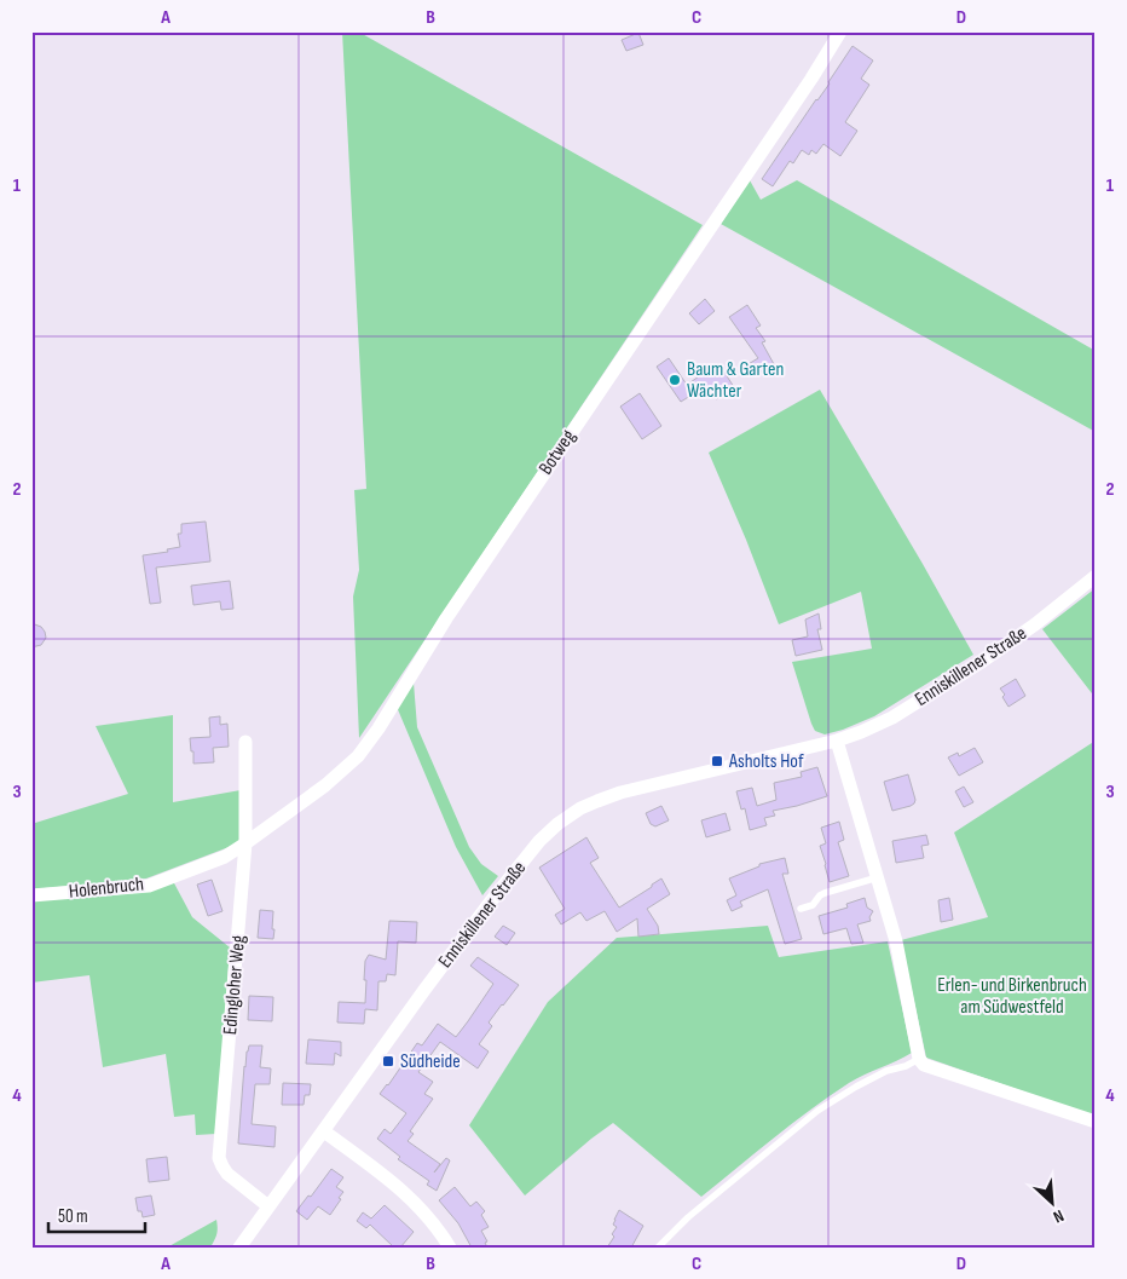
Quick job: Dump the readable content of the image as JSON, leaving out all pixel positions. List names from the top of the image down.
{
  "streets": {
    "street": [
      "Botweg",
      "Enniskillener Straße",
      "Holenbruch",
      "Edingloher Weg"
    ]
  },
  "crossings": [
    ["Botweg", "Holenbruch"],
    ["Botweg", "Edingloher Weg"],
    ["Enniskillener Straße", "Edingloher Weg"],
    ["Holenbruch", "Edingloher Weg"]
  ],
  "parks": ["Erlen- und Birkenbruch am Südwestfeld"],
  "places": {
    "other": ["Baum & Garten Wächter"],
    "transit": ["Asholts Hof", "Südheide"]
  },
  "scale_bar": "50 m",
  "north": "bottom right",
  "grid": {
    "columns": [
      "A",
      "B",
      "C",
      "D"
    ],
    "rows": [
      "1",
      "2",
      "3",
      "4"
    ]
  }
}
